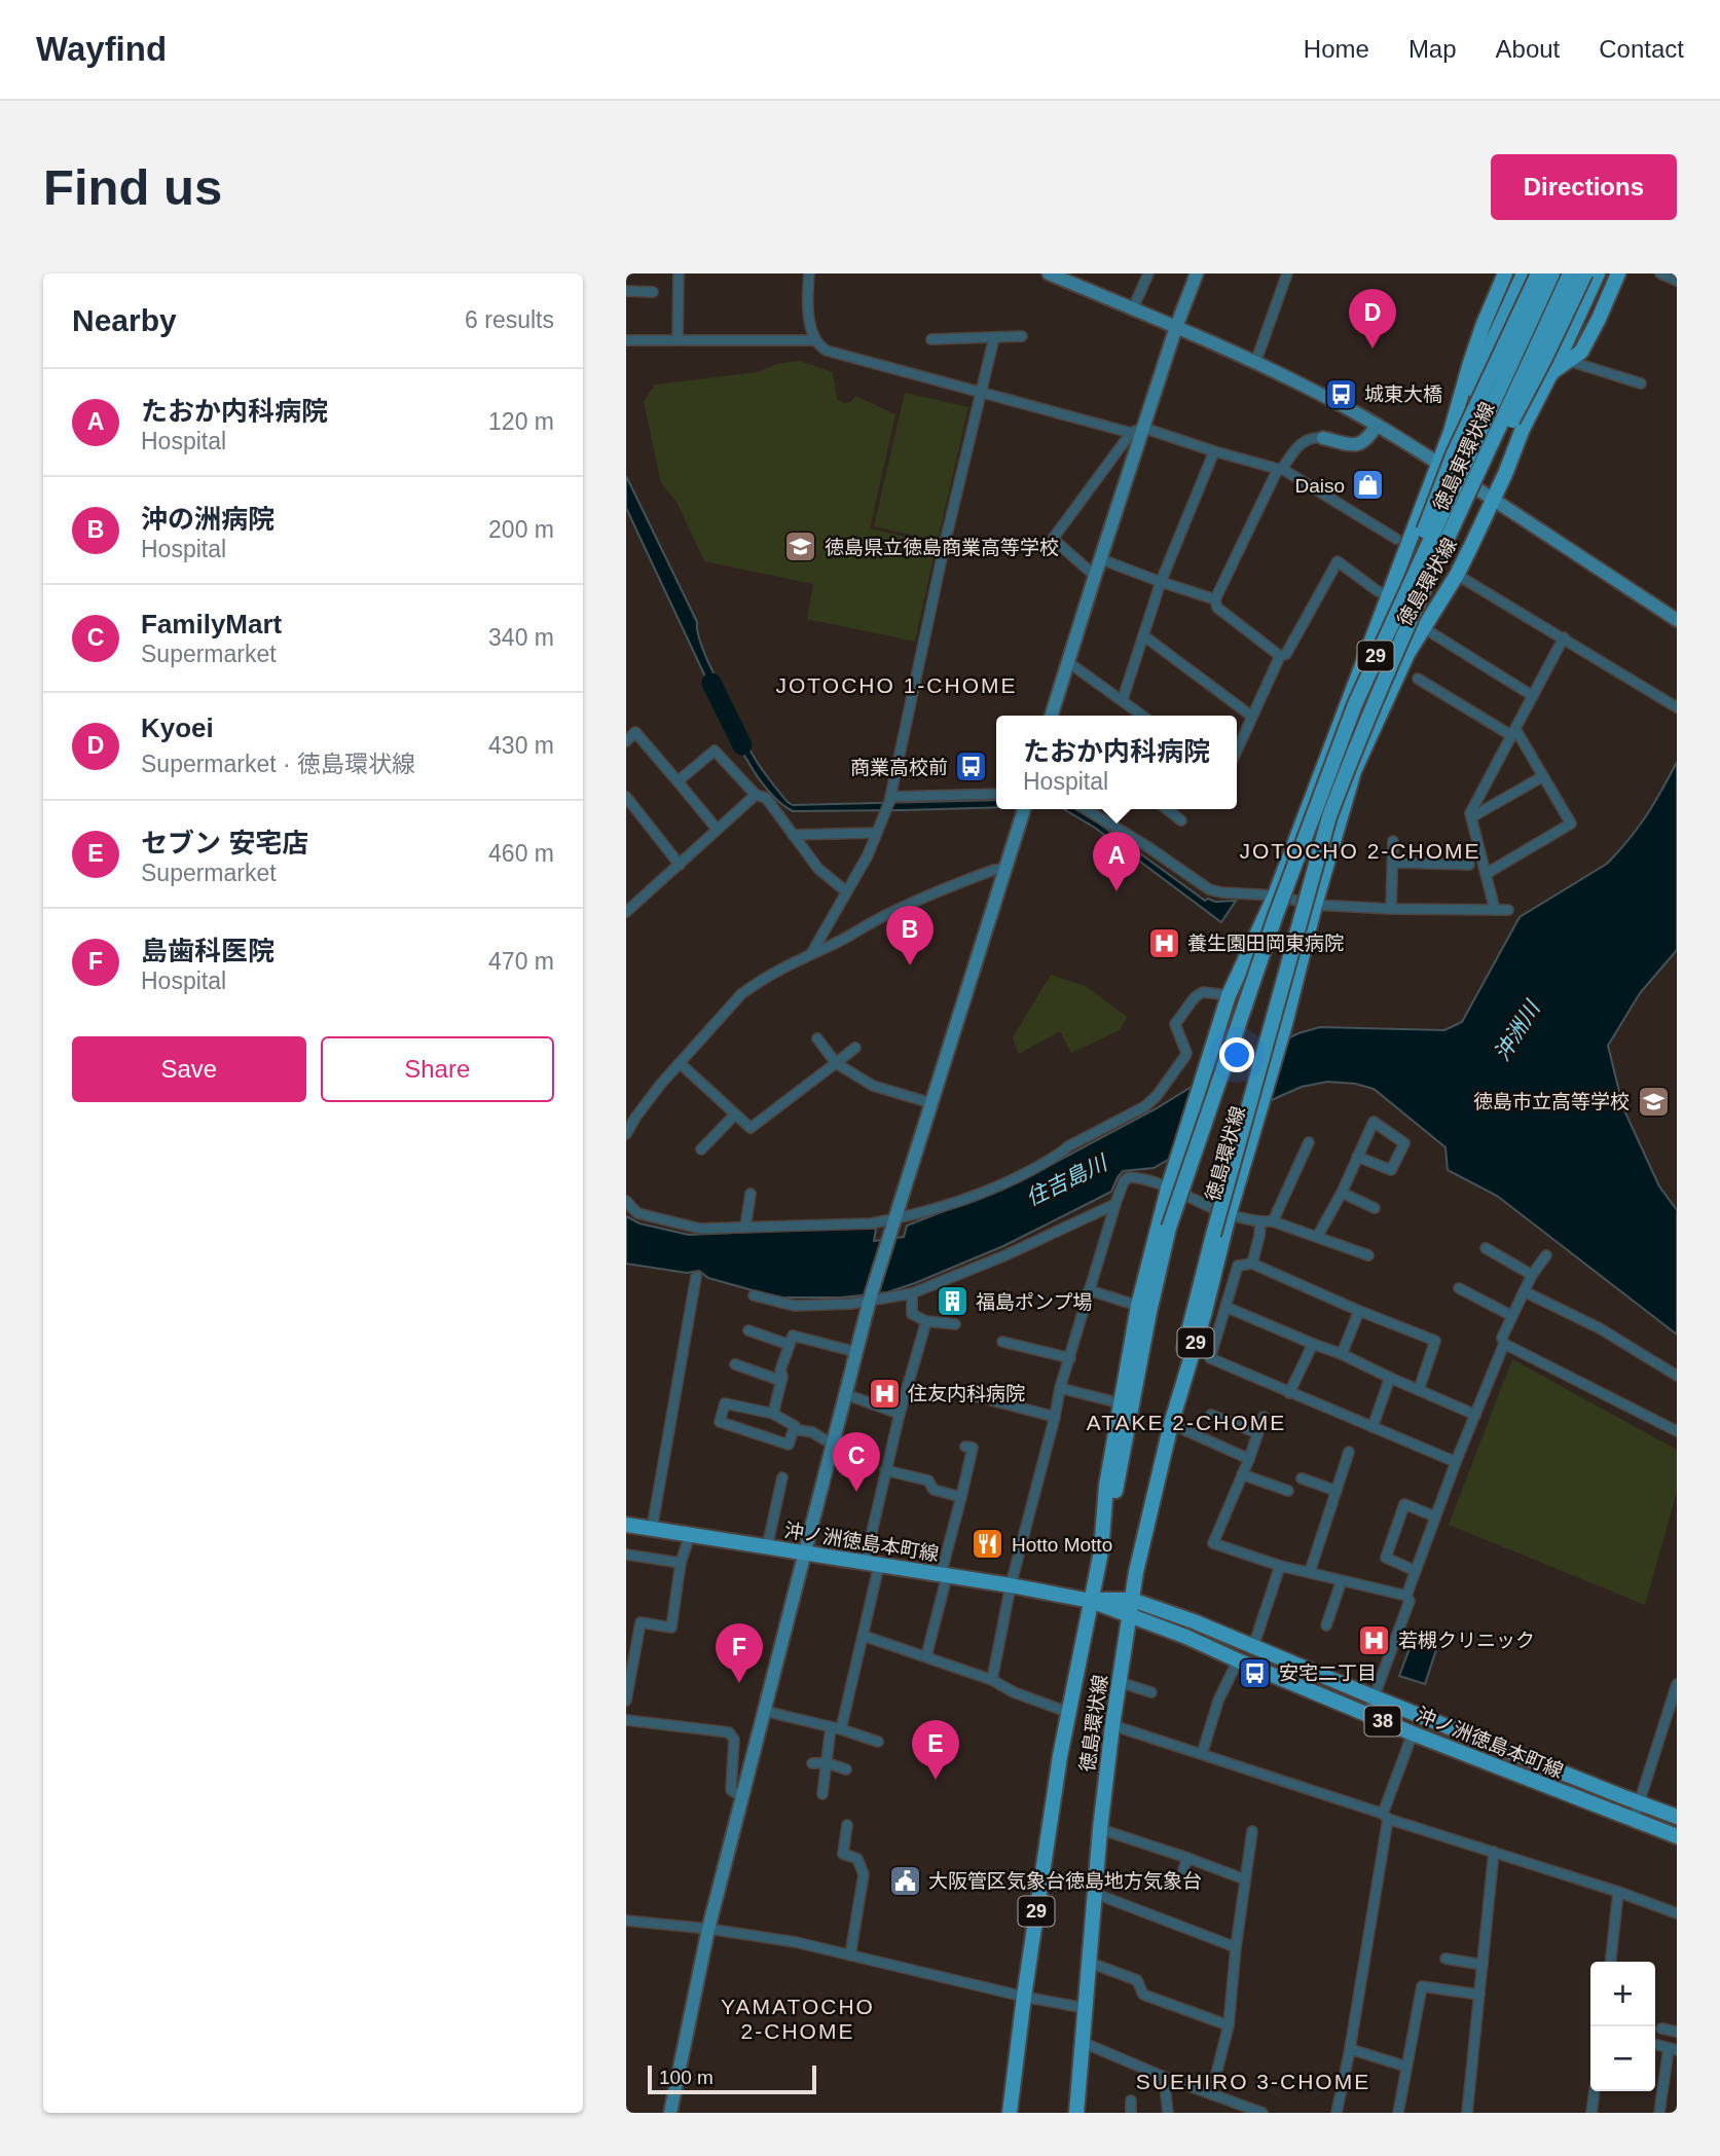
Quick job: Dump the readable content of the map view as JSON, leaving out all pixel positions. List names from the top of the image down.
{
  "streets": {
    "main road": [
      "徳島東環状線",
      "徳島環状線",
      "29",
      "沖ノ洲徳島本町線",
      "38"
    ]
  },
  "crossings": [
    ["徳島東環状線", "徳島環状線"],
    ["徳島環状線", "29"],
    ["徳島環状線", "沖ノ洲徳島本町線"]
  ],
  "districts": [
    "JOTOCHO 1-CHOME",
    "JOTOCHO 2-CHOME",
    "ATAKE 2-CHOME",
    "YAMATOCHO 2-CHOME",
    "SUEHIRO 3-CHOME"
  ],
  "water": ["沖洲川", "住吉島川"],
  "places": {
    "bus stop": ["城東大橋", "商業高校前", "安宅二丁目"],
    "shop": ["Daiso"],
    "school or university": ["徳島県立徳島商業高等学校", "徳島市立高等学校"],
    "hospital": ["養生園田岡東病院", "住友内科病院", "若槻クリニック"],
    "building": ["福島ポンプ場"],
    "restaurant": ["Hotto Motto"],
    "public building": ["大阪管区気象台徳島地方気象台"]
  },
  "scale_bar": "100 m",
  "page": {
    "header": "Wayfind",
    "nav": [
      "Home",
      "Map",
      "About",
      "Contact"
    ],
    "buttons": [
      "Directions",
      ["Save", "Share"]
    ],
    "title": "Find us",
    "heading": ["Nearby", "6 results"],
    "pins": [
      "D",
      "A",
      "B",
      "C",
      "F",
      "E"
    ],
    "list": [
      {
        "mark": "A",
        "name": "たおか内科病院",
        "note": "Hospital",
        "value": "120 m"
      },
      {
        "mark": "B",
        "name": "沖の洲病院",
        "note": "Hospital",
        "value": "200 m"
      },
      {
        "mark": "C",
        "name": "FamilyMart",
        "note": "Supermarket",
        "value": "340 m"
      },
      {
        "mark": "D",
        "name": "Kyoei",
        "note": "Supermarket · 徳島環状線",
        "value": "430 m"
      },
      {
        "mark": "E",
        "name": "セブン 安宅店",
        "note": "Supermarket",
        "value": "460 m"
      },
      {
        "mark": "F",
        "name": "島歯科医院",
        "note": "Hospital",
        "value": "470 m"
      }
    ],
    "popup": ["たおか内科病院", "Hospital"],
    "map_buttons": ["+", "−"],
    "scale": "100 m"
  }
}
